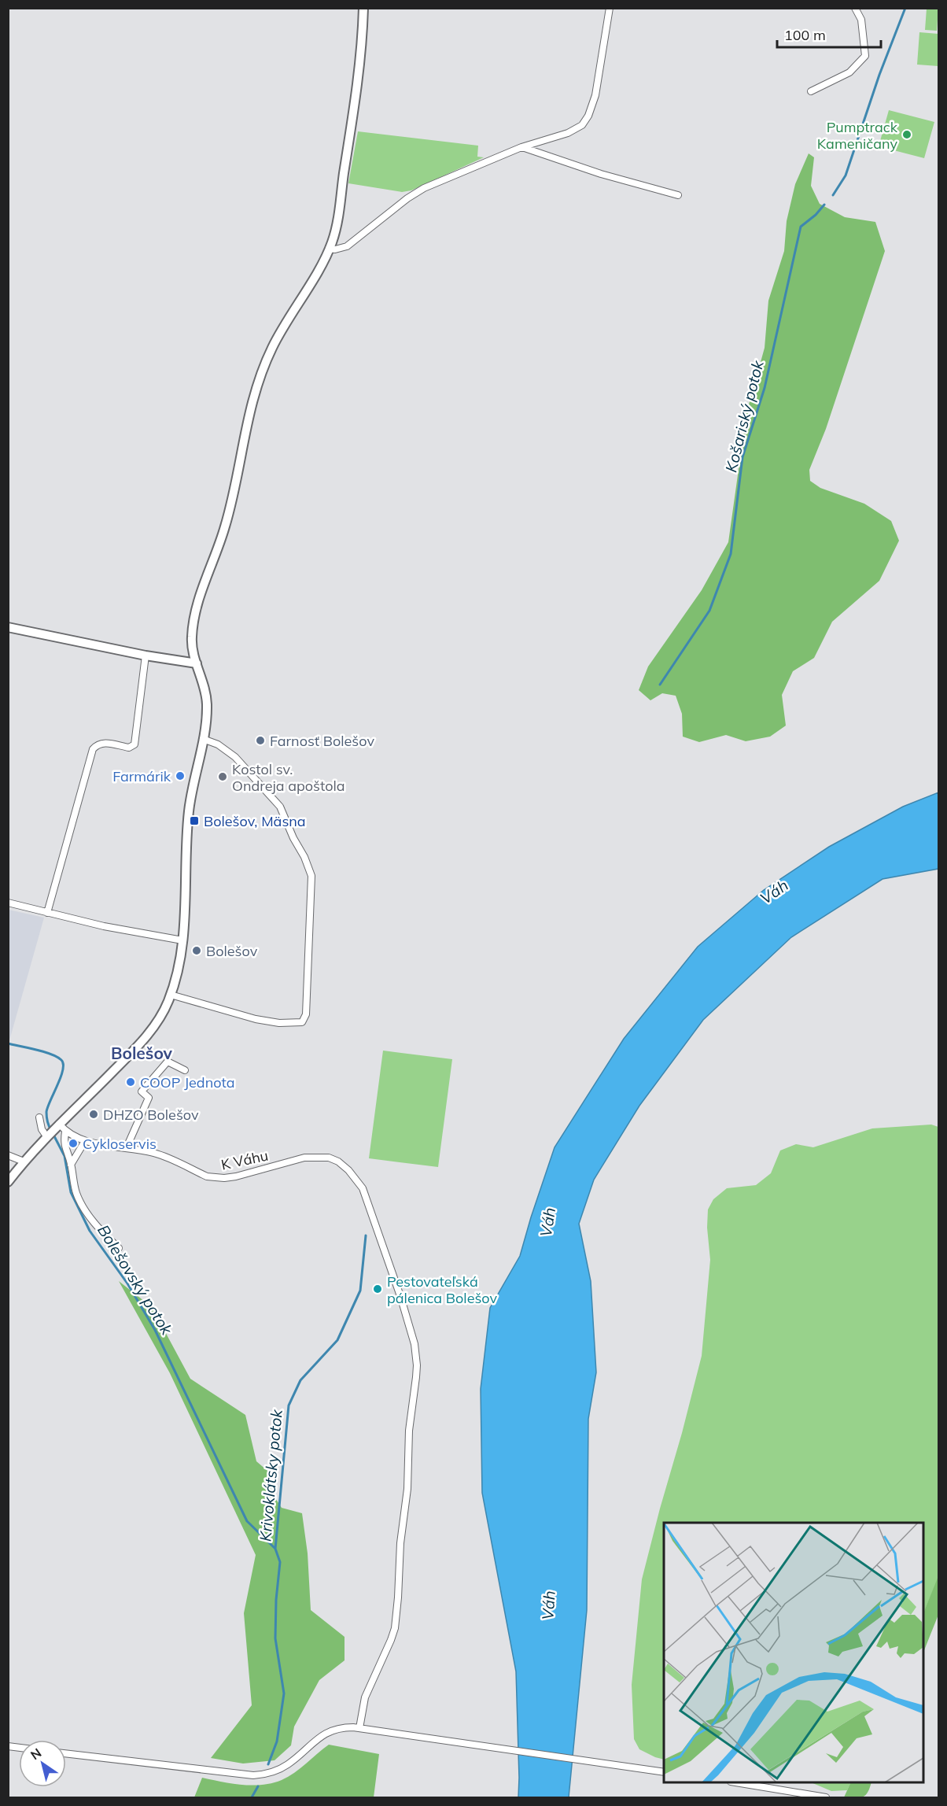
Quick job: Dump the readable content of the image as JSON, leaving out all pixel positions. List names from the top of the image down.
{
  "streets": {
    "street": ["K Váhu"]
  },
  "districts": ["Bolešov"],
  "water": [
    "Košariský potok",
    "Váh",
    "Bolešovský potok",
    "Krivoklátsky potok"
  ],
  "places": {
    "other": [
      "Pumptrack Kameničany",
      "Farnosť Bolešov",
      "Farmárik",
      "Kostol sv. Ondreja apoštola",
      "Bolešov",
      "COOP Jednota",
      "DHZO Bolešov",
      "Cykloservis",
      "Pestovateľská pálenica Bolešov"
    ],
    "transit": ["Bolešov, Mäsna"]
  },
  "scale_bar": "100 m",
  "north": "top left"
}
